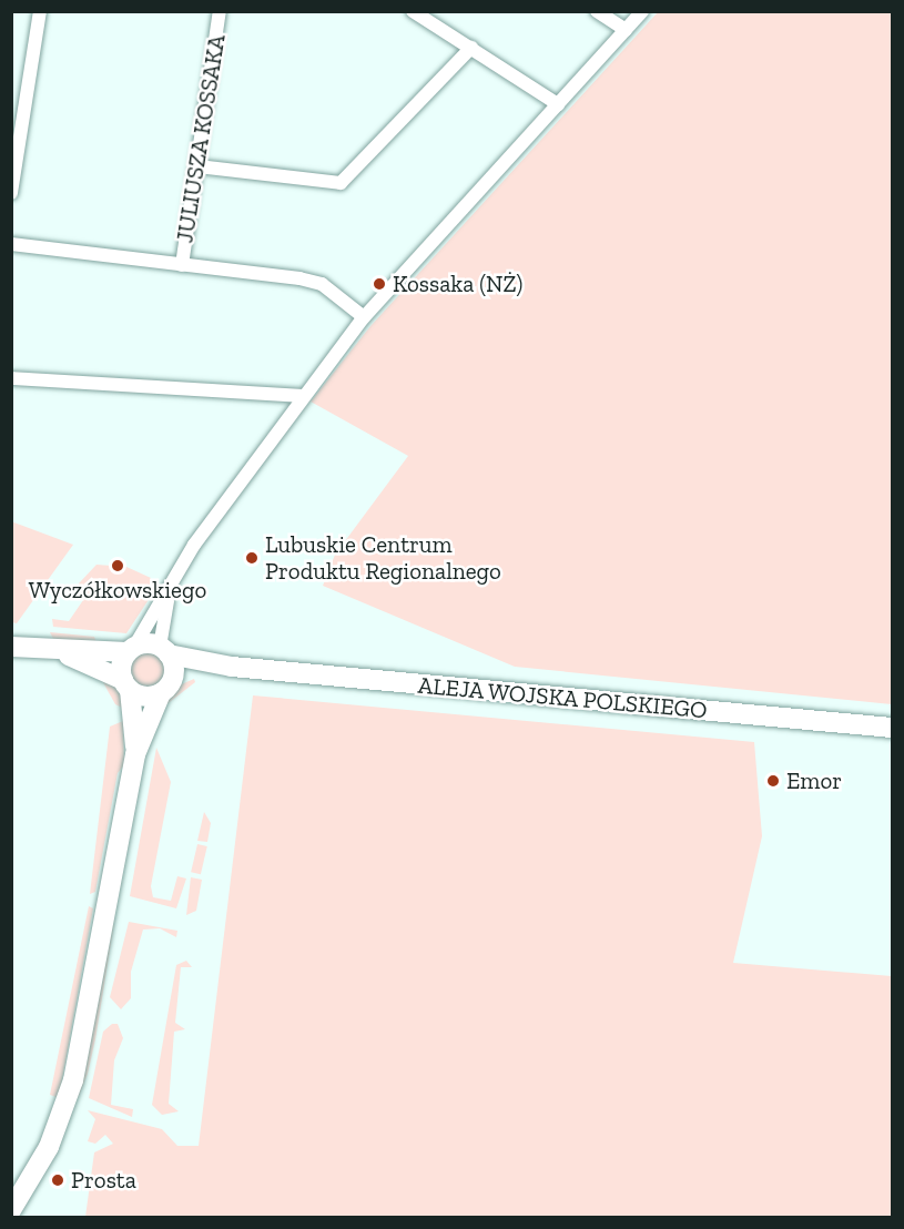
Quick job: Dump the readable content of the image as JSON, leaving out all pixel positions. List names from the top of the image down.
{
  "streets": {
    "main road": ["ALEJA WOJSKA POLSKIEGO"],
    "street": ["JULIUSZA KOSSAKA"]
  },
  "places": [
    "Kossaka (NŻ)",
    "Lubuskie Centrum Produktu Regionalnego",
    "Wyczółkowskiego",
    "Emor",
    "Prosta"
  ]
}
